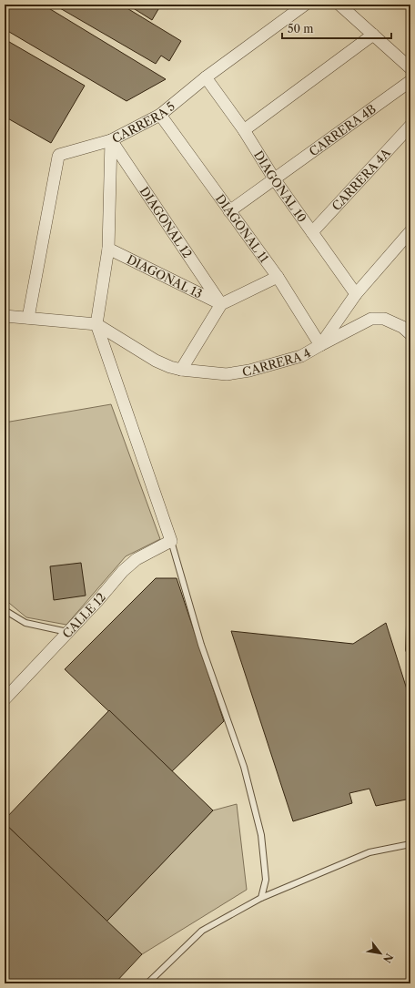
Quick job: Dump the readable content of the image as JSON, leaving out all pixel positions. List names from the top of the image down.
{
  "streets": {
    "street": [
      "CARRERA 5",
      "CARRERA 4B",
      "CARRERA 4A",
      "DIAGONAL 10",
      "DIAGONAL 12",
      "DIAGONAL 11",
      "DIAGONAL 13",
      "CARRERA 4",
      "CALLE 12"
    ]
  },
  "crossings": [
    ["CARRERA 5", "DIAGONAL 10"],
    ["CARRERA 5", "DIAGONAL 12"],
    ["CARRERA 5", "DIAGONAL 11"],
    ["CARRERA 5", "DIAGONAL 13"],
    ["CARRERA 5", "CARRERA 4"],
    ["CARRERA 4B", "DIAGONAL 10"],
    ["CARRERA 4B", "DIAGONAL 11"],
    ["CARRERA 4A", "DIAGONAL 10"],
    ["DIAGONAL 10", "CARRERA 4"],
    ["DIAGONAL 12", "DIAGONAL 13"],
    ["DIAGONAL 11", "CARRERA 4"]
  ],
  "scale_bar": "50 m",
  "north": "bottom right"
}
